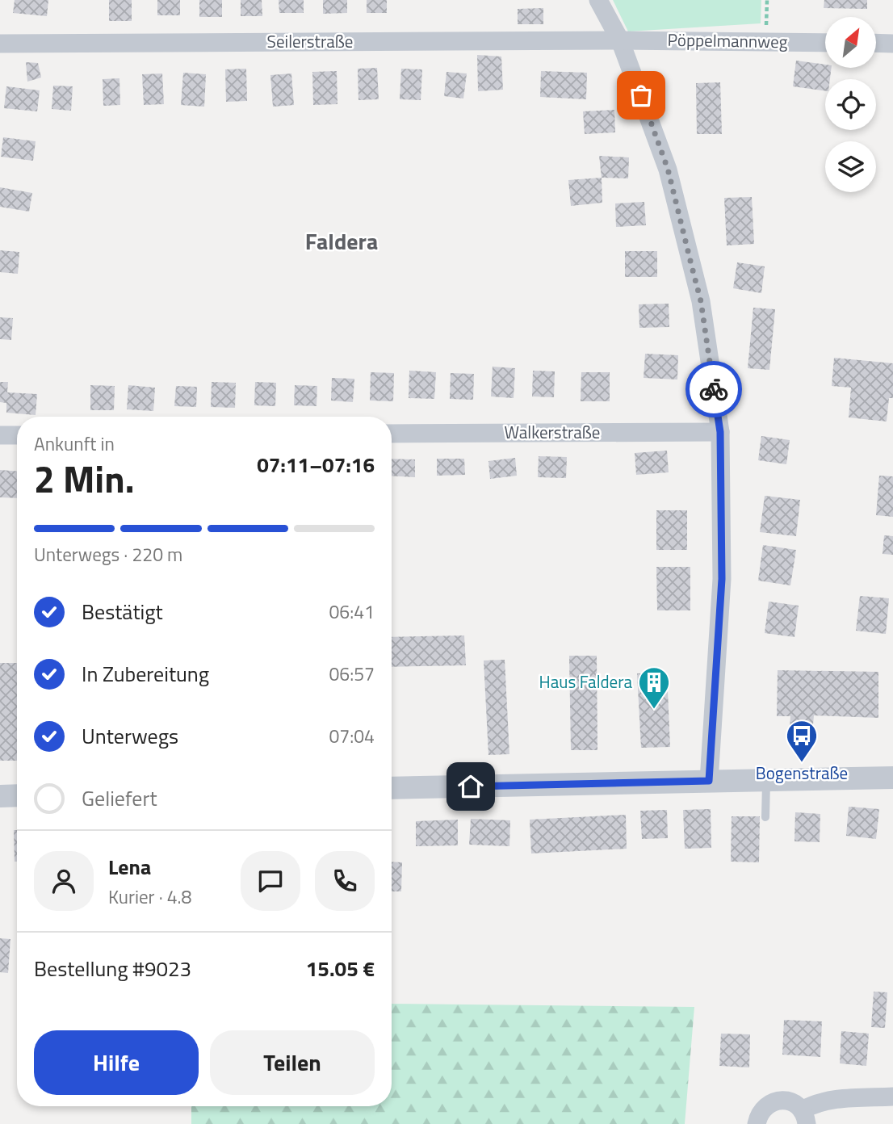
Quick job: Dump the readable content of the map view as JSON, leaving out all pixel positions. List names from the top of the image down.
{
  "streets": {
    "street": ["Pöppelmannweg", "Seilerstraße", "Walkerstraße"]
  },
  "crossings": [
    ["Pöppelmannweg", "Seilerstraße"]
  ],
  "districts": ["Faldera"],
  "places": {
    "building": ["Haus Faldera"],
    "bus stop": ["Bogenstraße"]
  },
  "north": "top right",
  "page": {
    "heading": ["2 Min.", "Ankunft in", "07:11–07:16"],
    "panel": [
      "Lena",
      "Kurier · 4.8",
      "Bestellung #9023",
      "15.05 €"
    ],
    "bar": "Unterwegs · 220 m",
    "list": [
      ["Bestätigt", "06:41"],
      ["In Zubereitung", "06:57"],
      ["Unterwegs", "07:04"],
      "Geliefert"
    ],
    "buttons": ["Hilfe", "Teilen"]
  }
}
